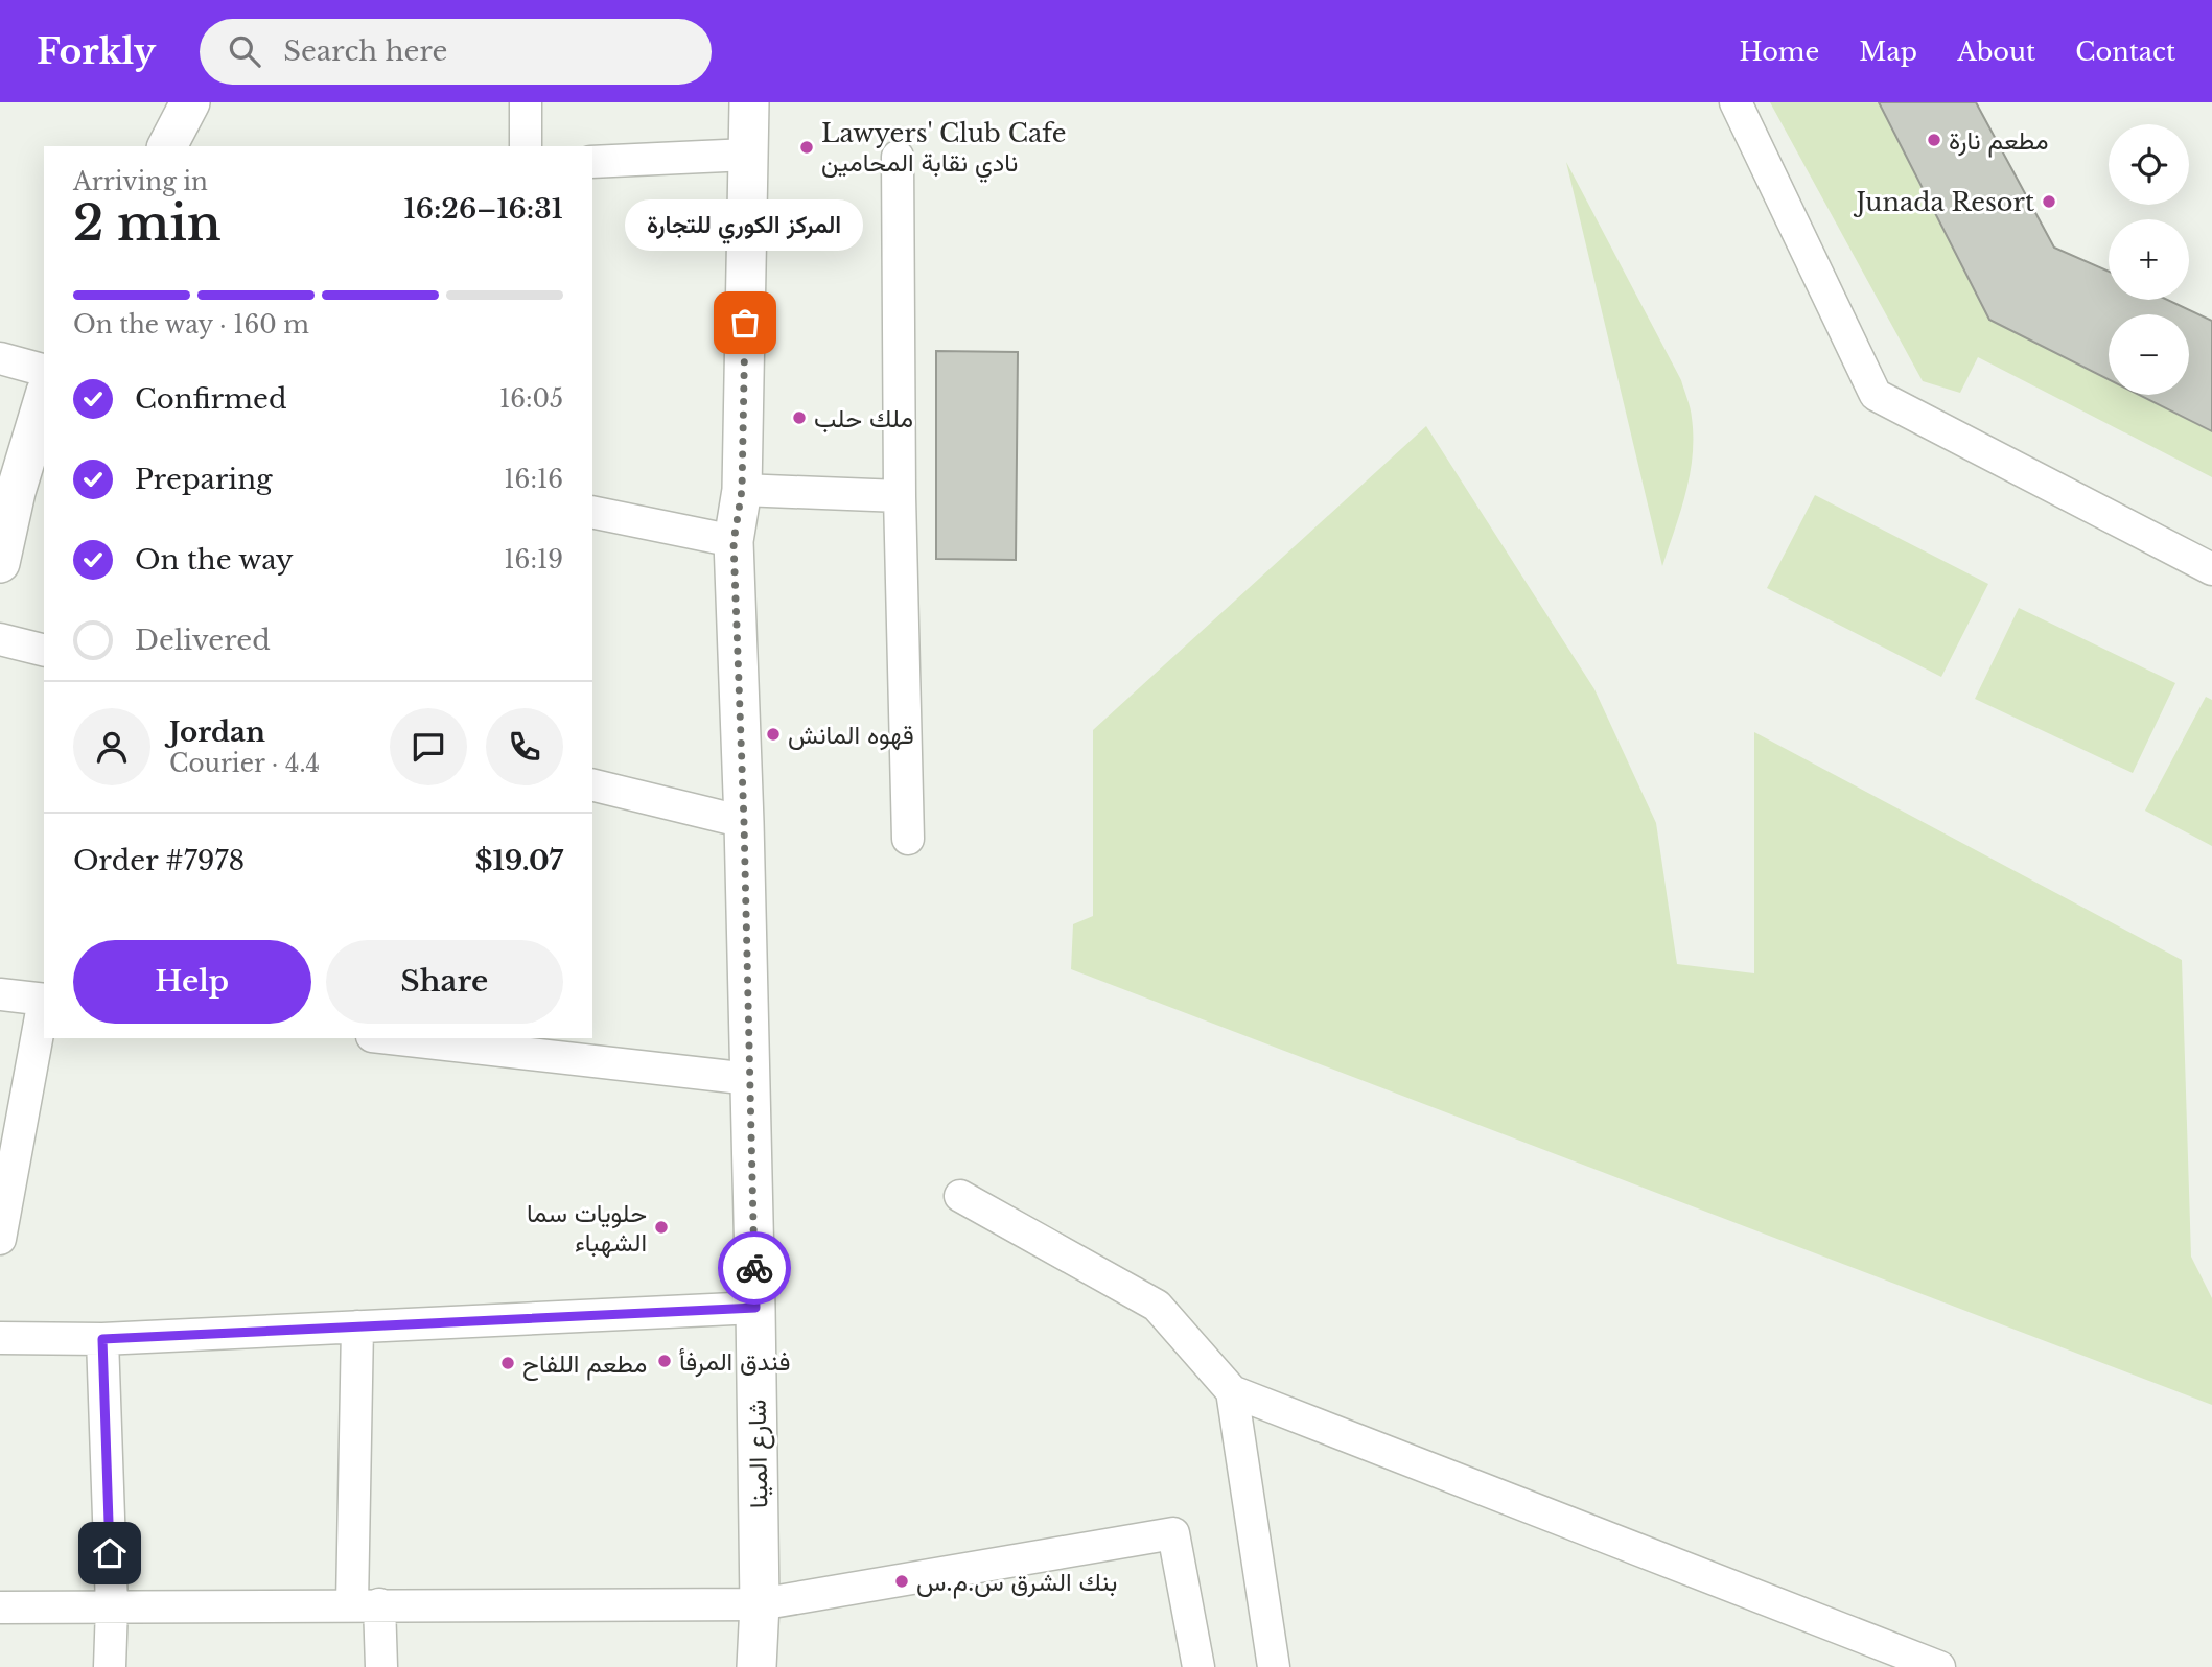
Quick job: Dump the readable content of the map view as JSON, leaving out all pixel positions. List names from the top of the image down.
{
  "streets": {
    "street": ["شارع المينا"]
  },
  "places": [
    "مطعم نارة",
    "Lawyers' Club Cafe نادي نقابة المحامين",
    "Junada Resort",
    "المركز الكوري للتجارة",
    "ملك حلب",
    "قهوه المانش",
    "حلويات سما الشهباء",
    "فندق المرفأ",
    "مطعم اللفاح",
    "بنك الشرق س.م.س"
  ],
  "page": {
    "header": "Forkly",
    "search": "Search here",
    "nav": [
      "Home",
      "Map",
      "About",
      "Contact"
    ],
    "map_buttons": ["+", "−"],
    "heading": ["2 min", "Arriving in", "16:26–16:31"],
    "panel": [
      "Jordan",
      "Courier · 4.4",
      "Order #7978",
      "$19.07"
    ],
    "bubble": "المركز الكوري للتجارة",
    "bar": "On the way · 160 m",
    "list": [
      ["Confirmed", "16:05"],
      ["Preparing", "16:16"],
      ["On the way", "16:19"],
      "Delivered"
    ],
    "buttons": ["Help", "Share"]
  }
}
